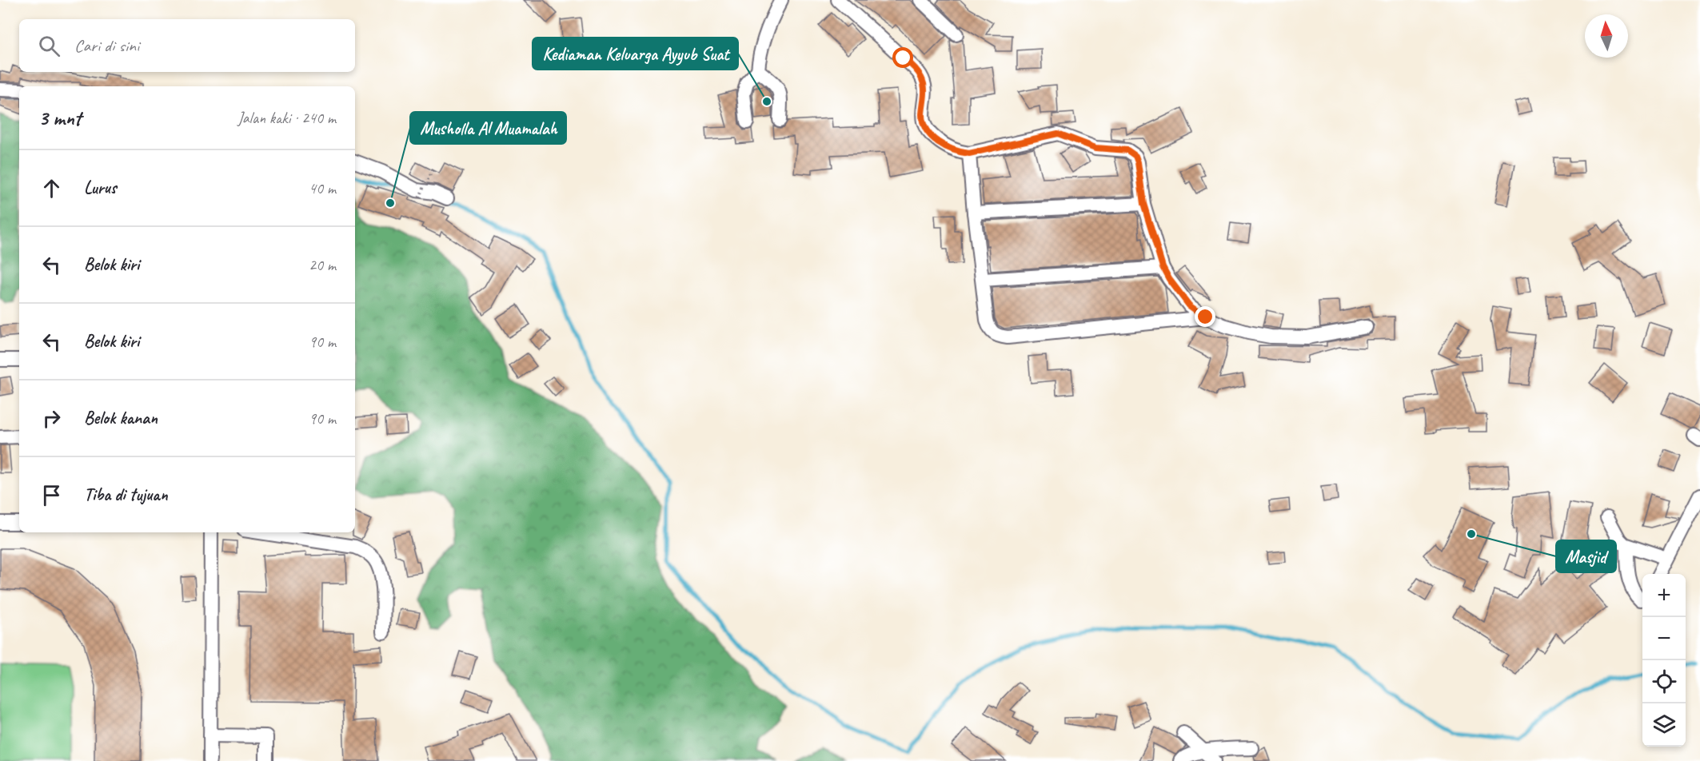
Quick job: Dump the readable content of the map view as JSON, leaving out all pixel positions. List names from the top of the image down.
{
  "places": ["Kediaman Keluarga Ayyub Suat", "Musholla Al Muamalah", "Masjid"],
  "north": "top",
  "page": {
    "search": "Cari di sini",
    "heading": ["3 mnt", "Jalan kaki · 240 m"],
    "list": [
      ["Lurus", "40 m"],
      ["Belok kiri", "20 m"],
      ["Belok kiri", "90 m"],
      ["Belok kanan", "90 m"],
      "Tiba di tujuan"
    ],
    "map_buttons": ["+", "−"]
  }
}
